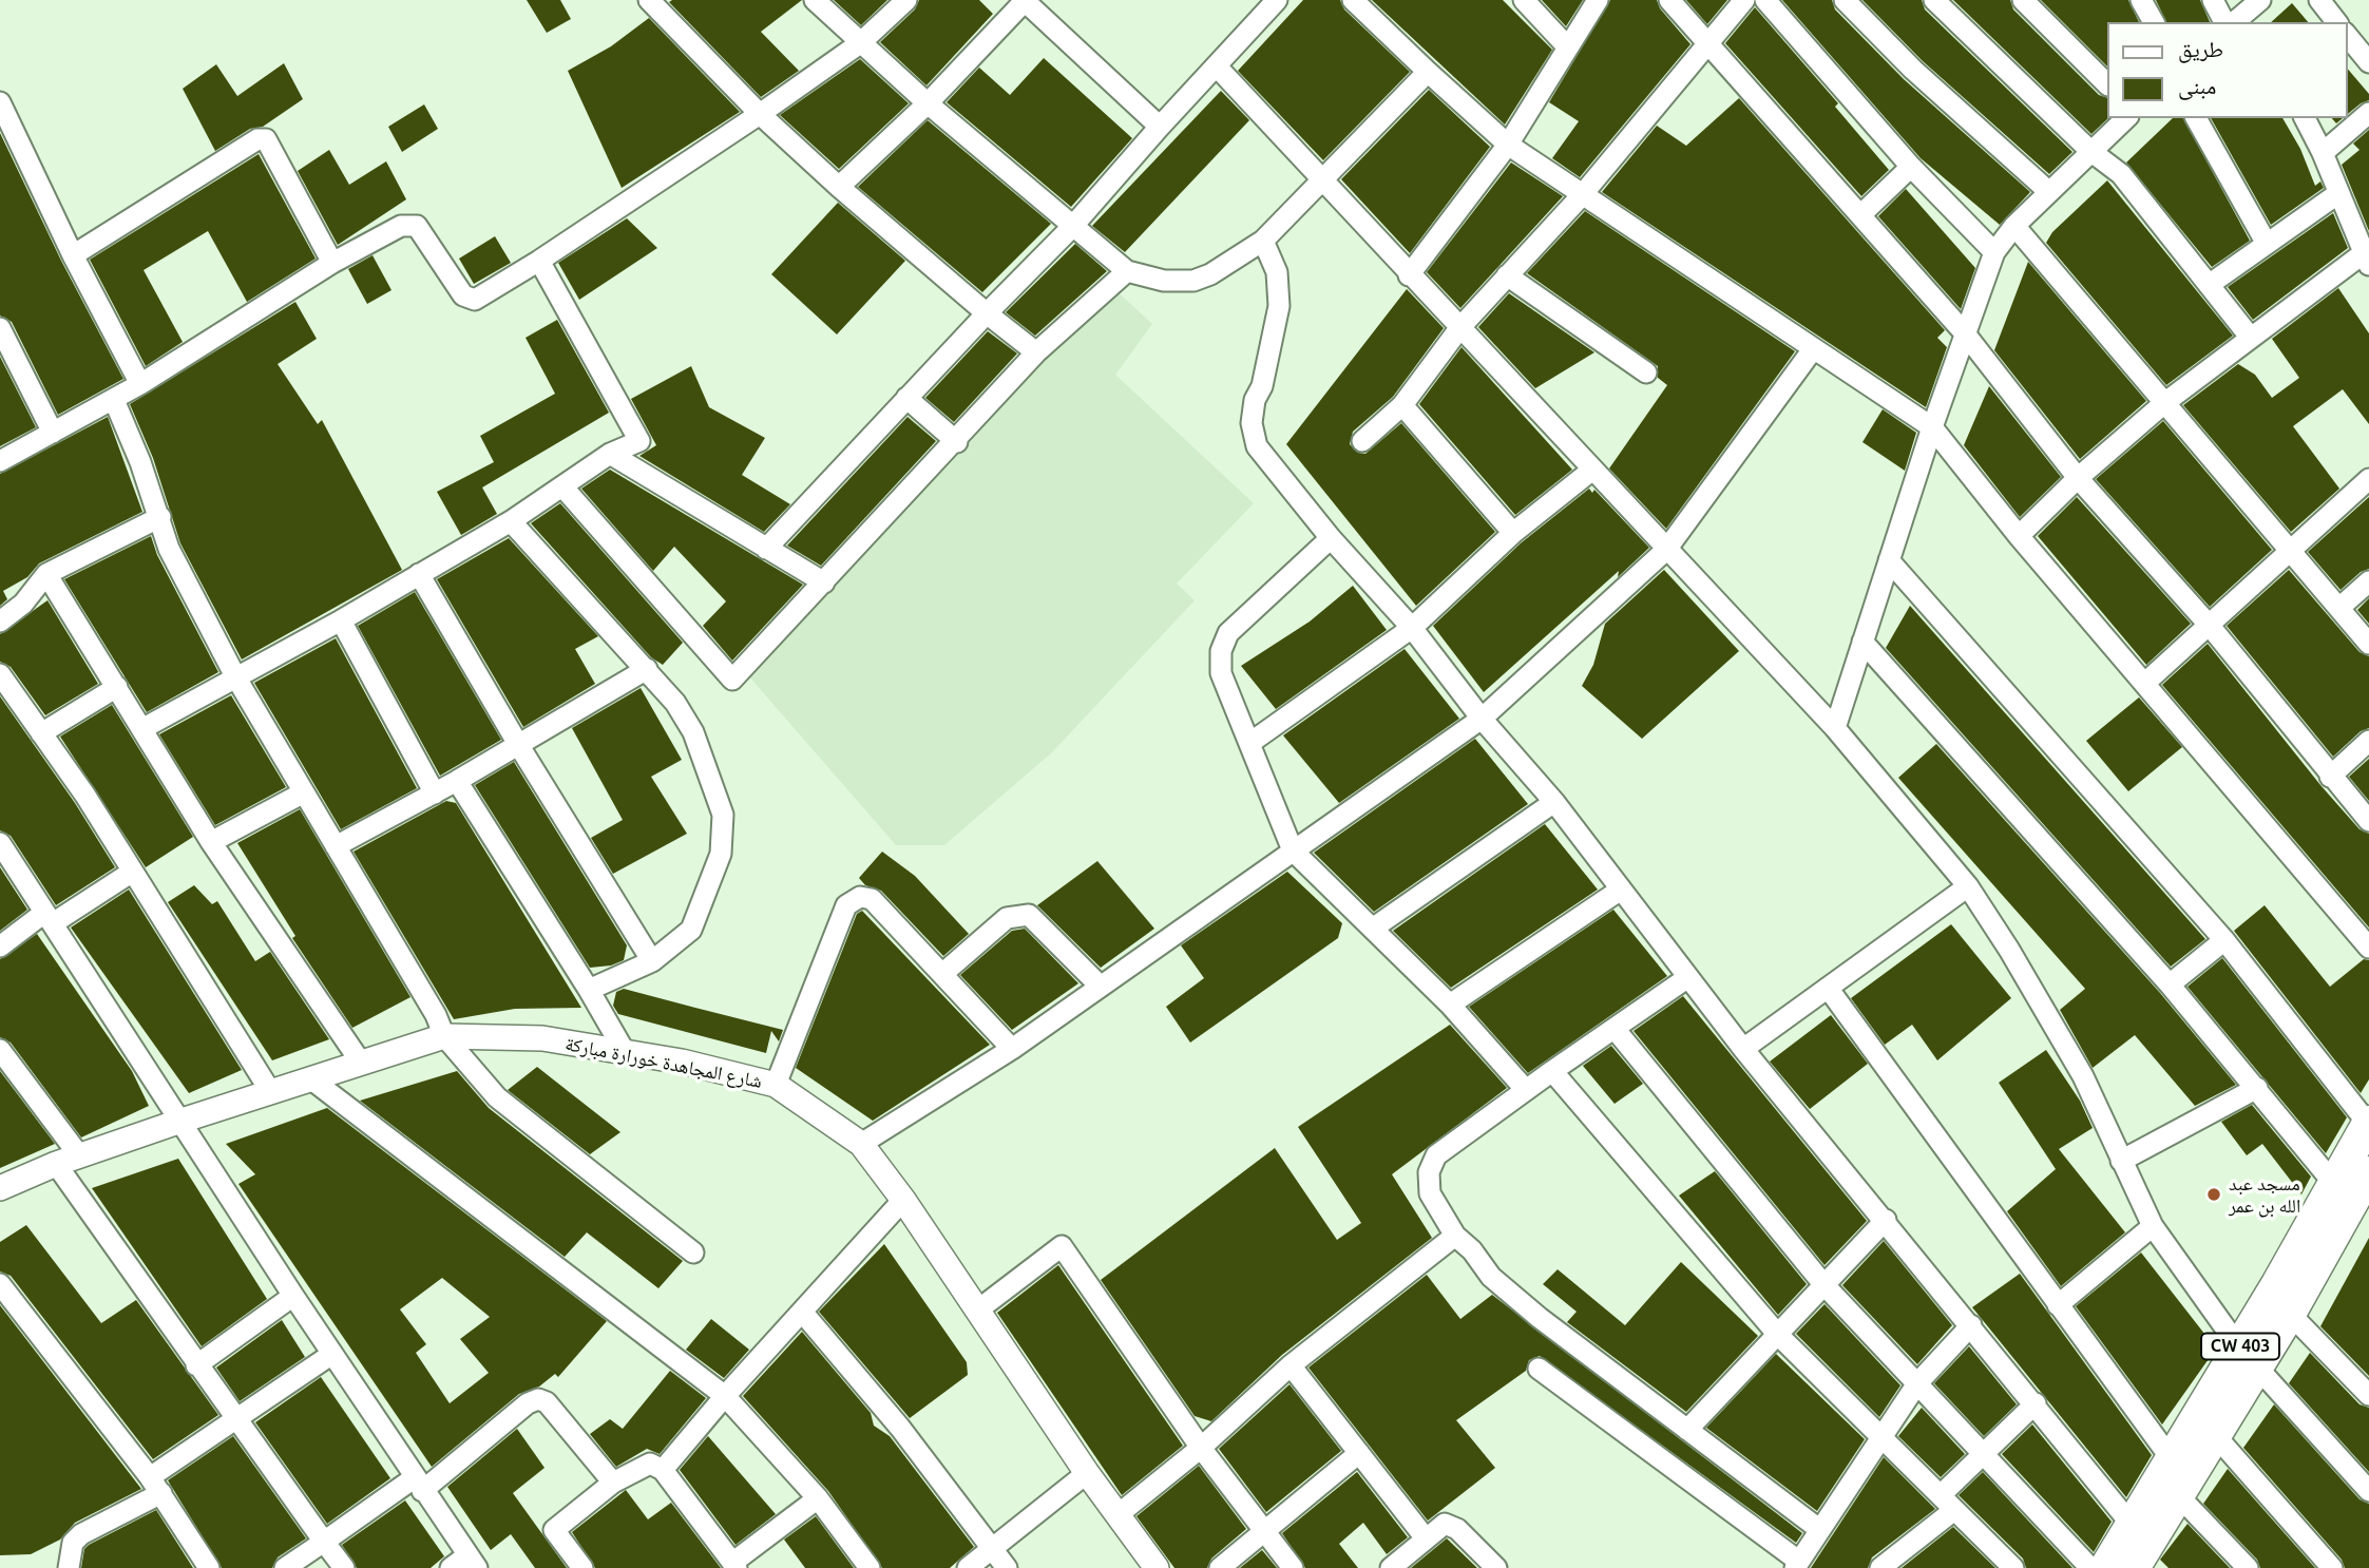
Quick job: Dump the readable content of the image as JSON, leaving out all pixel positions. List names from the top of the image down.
{
  "streets": {
    "main road": ["CW 403"],
    "street": ["شارع المجاهدة خورارة مباركة"]
  },
  "places": ["مسجد عبد الله بن عمر"],
  "legend": ["طريق", "مبنى"]
}
